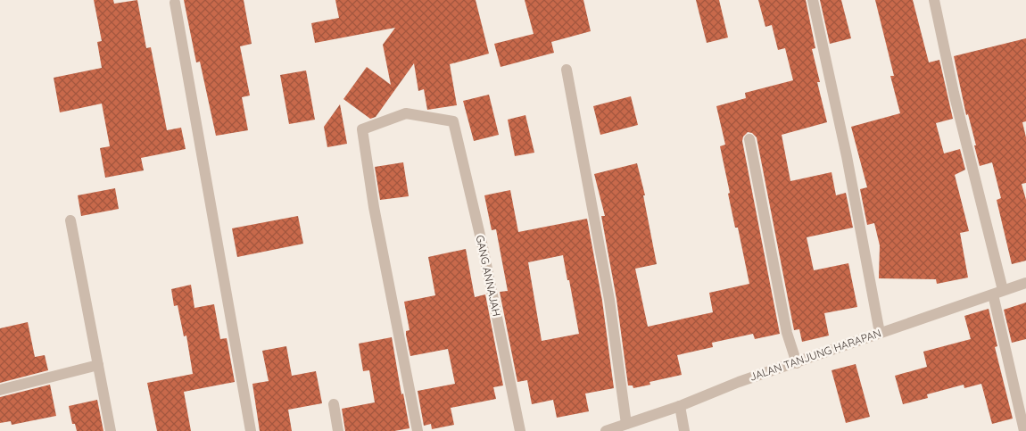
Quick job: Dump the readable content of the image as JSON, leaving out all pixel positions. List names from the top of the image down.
{
  "streets": {
    "street": ["GANG ANNAJAH", "JALAN TANJUNG HARAPAN"]
  }
}
